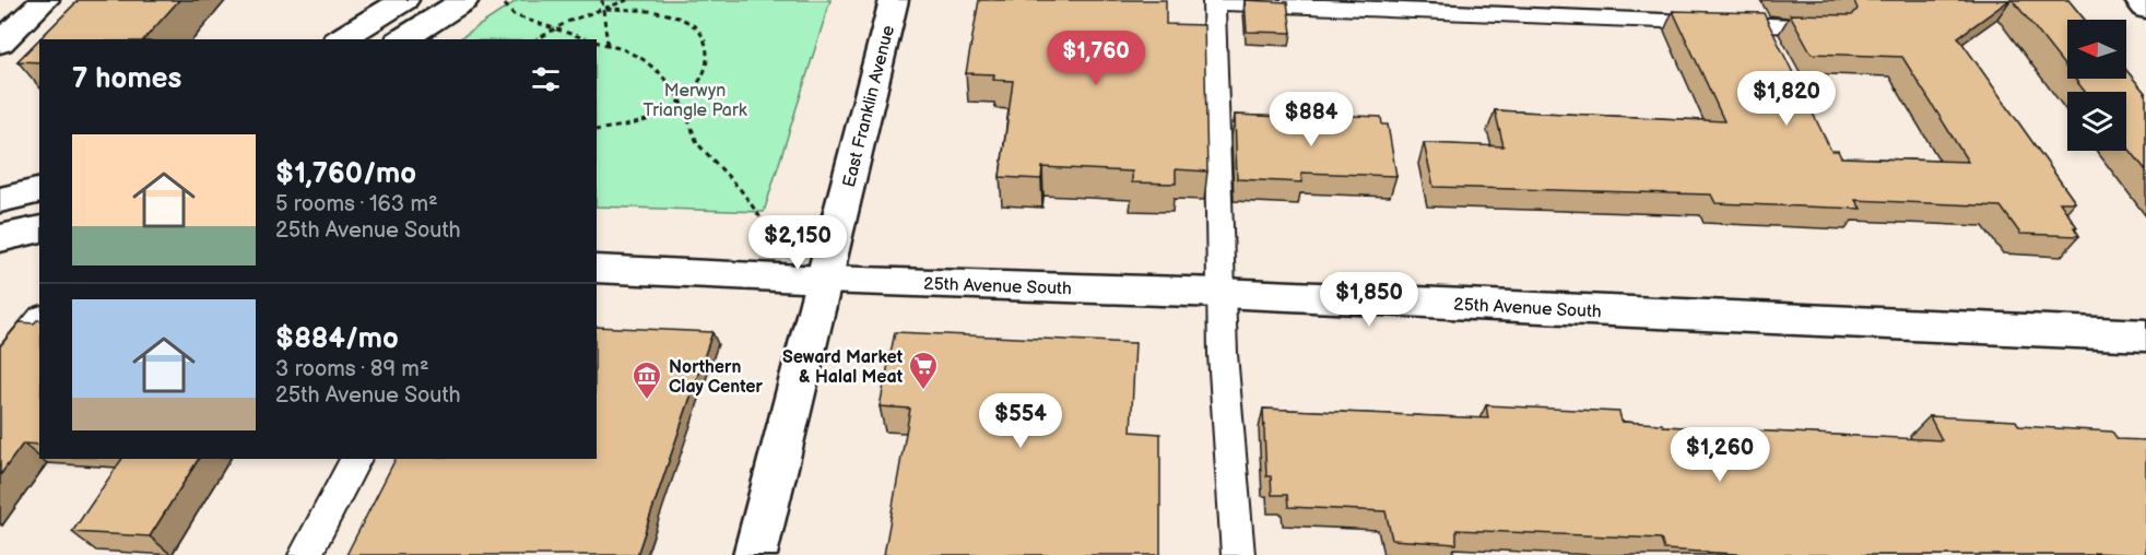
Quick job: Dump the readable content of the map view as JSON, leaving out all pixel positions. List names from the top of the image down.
{
  "streets": {
    "street": ["East Franklin Avenue", "25th Avenue South"]
  },
  "crossings": [
    ["East Franklin Avenue", "25th Avenue South"]
  ],
  "parks": ["Merwyn Triangle Park"],
  "places": {
    "supermarket": ["Seward Market & Halal Meat"],
    "museum": ["Northern Clay Center"]
  },
  "north": "left",
  "page": {
    "price": [
      "$1,760",
      "$1,820",
      "$884",
      "$2,150",
      "$1,850",
      "$554",
      "$1,260"
    ],
    "heading": "7 homes",
    "list": [
      {
        "name": "$1,760/mo",
        "note": "5 rooms · 163 m² · 25th Avenue South"
      },
      {
        "name": "$884/mo",
        "note": "3 rooms · 89 m² · 25th Avenue South"
      }
    ]
  }
}
